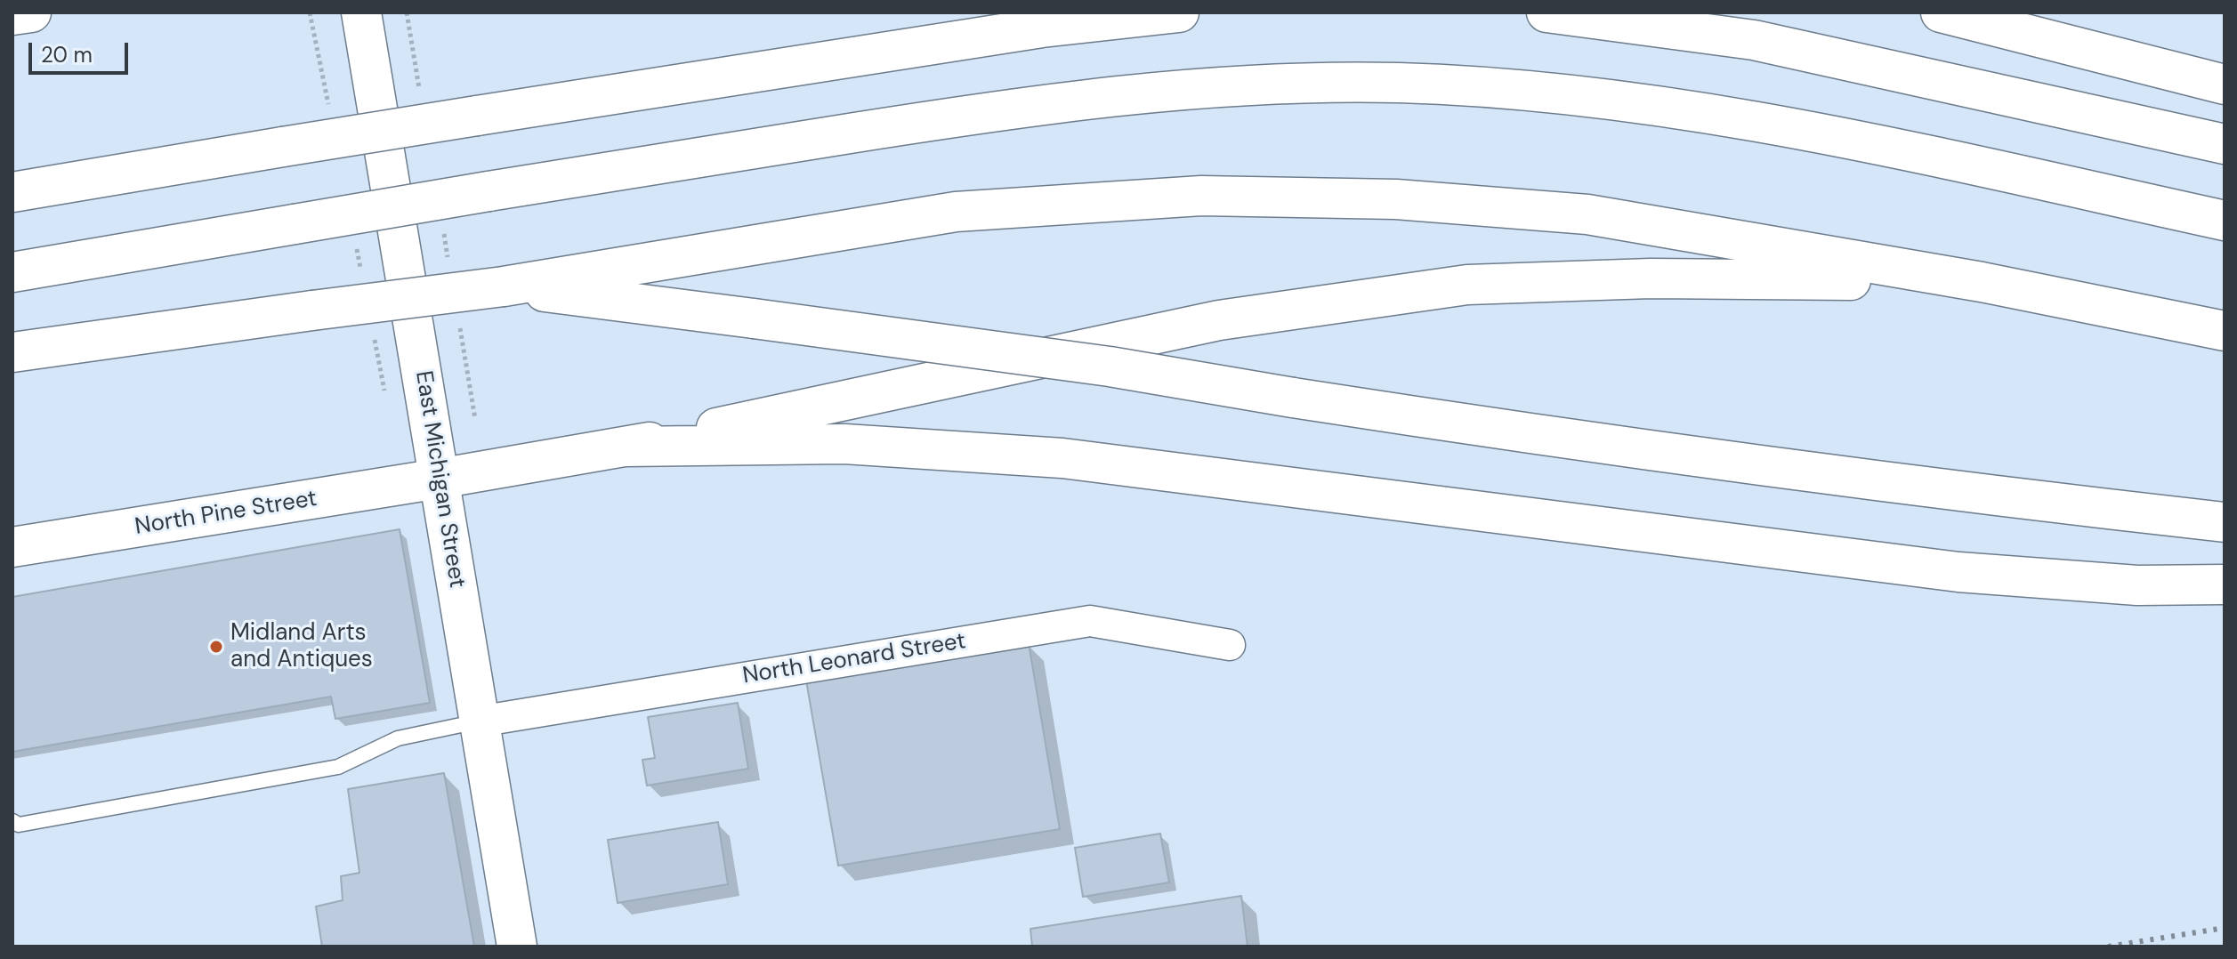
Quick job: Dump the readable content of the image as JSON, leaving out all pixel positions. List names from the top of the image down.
{
  "streets": {
    "main road": ["East Michigan Street", "North Pine Street"],
    "street": ["North Leonard Street"]
  },
  "crossings": [
    ["East Michigan Street", "North Pine Street"],
    ["East Michigan Street", "North Leonard Street"]
  ],
  "places": ["Midland Arts and Antiques"],
  "scale_bar": "20 m"
}
